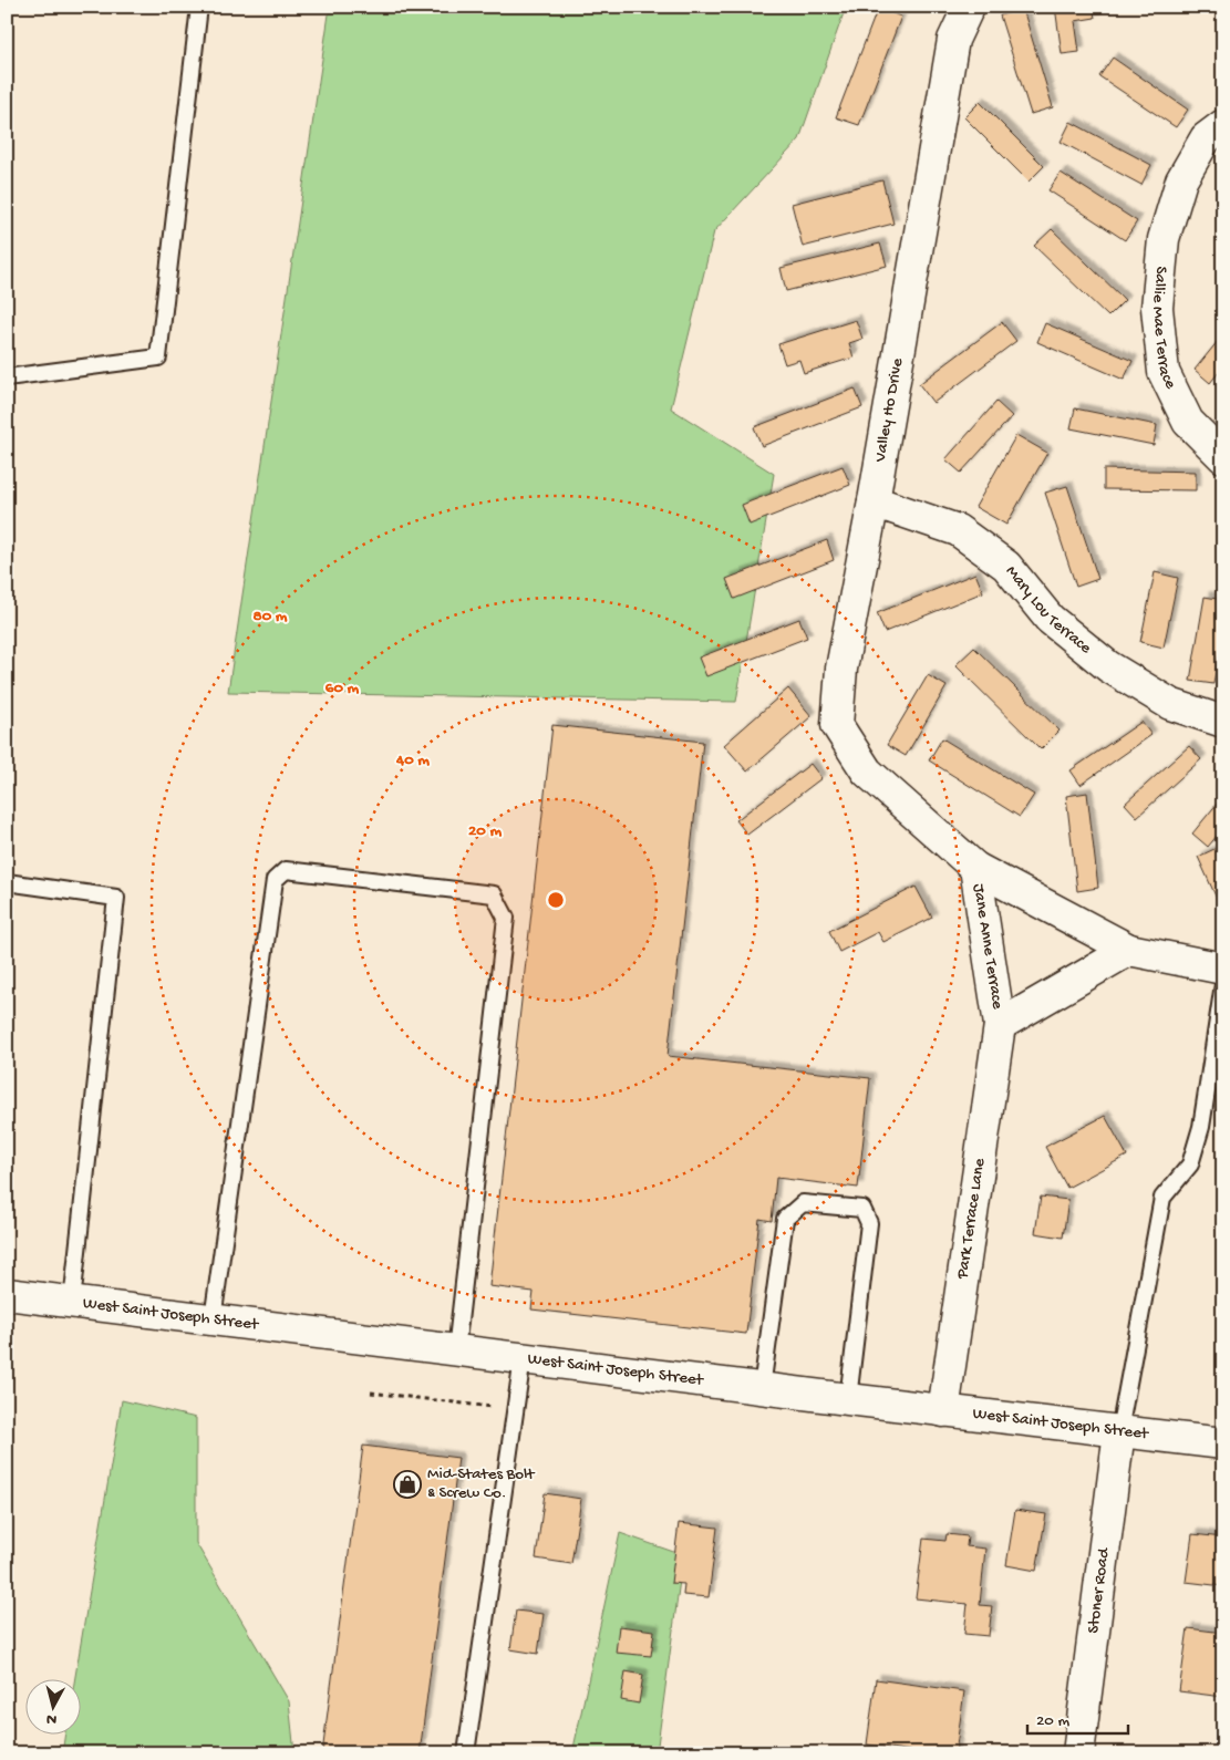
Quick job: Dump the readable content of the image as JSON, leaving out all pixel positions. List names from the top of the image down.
{
  "streets": {
    "street": [
      "Sallie Mae Terrace",
      "Valley Ho Drive",
      "Mary Lou Terrace",
      "Jane Anne Terrace",
      "Park Terrace Lane",
      "West Saint Joseph Street",
      "Stoner Road"
    ]
  },
  "crossings": [
    ["Valley Ho Drive", "Mary Lou Terrace"],
    ["Valley Ho Drive", "Jane Anne Terrace"],
    ["Jane Anne Terrace", "Park Terrace Lane"],
    ["Park Terrace Lane", "West Saint Joseph Street"],
    ["West Saint Joseph Street", "Stoner Road"]
  ],
  "places": {
    "shop": ["Mid-States Bolt & Screw Co."]
  },
  "scale_bar": "20 m",
  "north": "bottom",
  "rings": [
    "80 m",
    "60 m",
    "40 m",
    "20 m"
  ]
}
